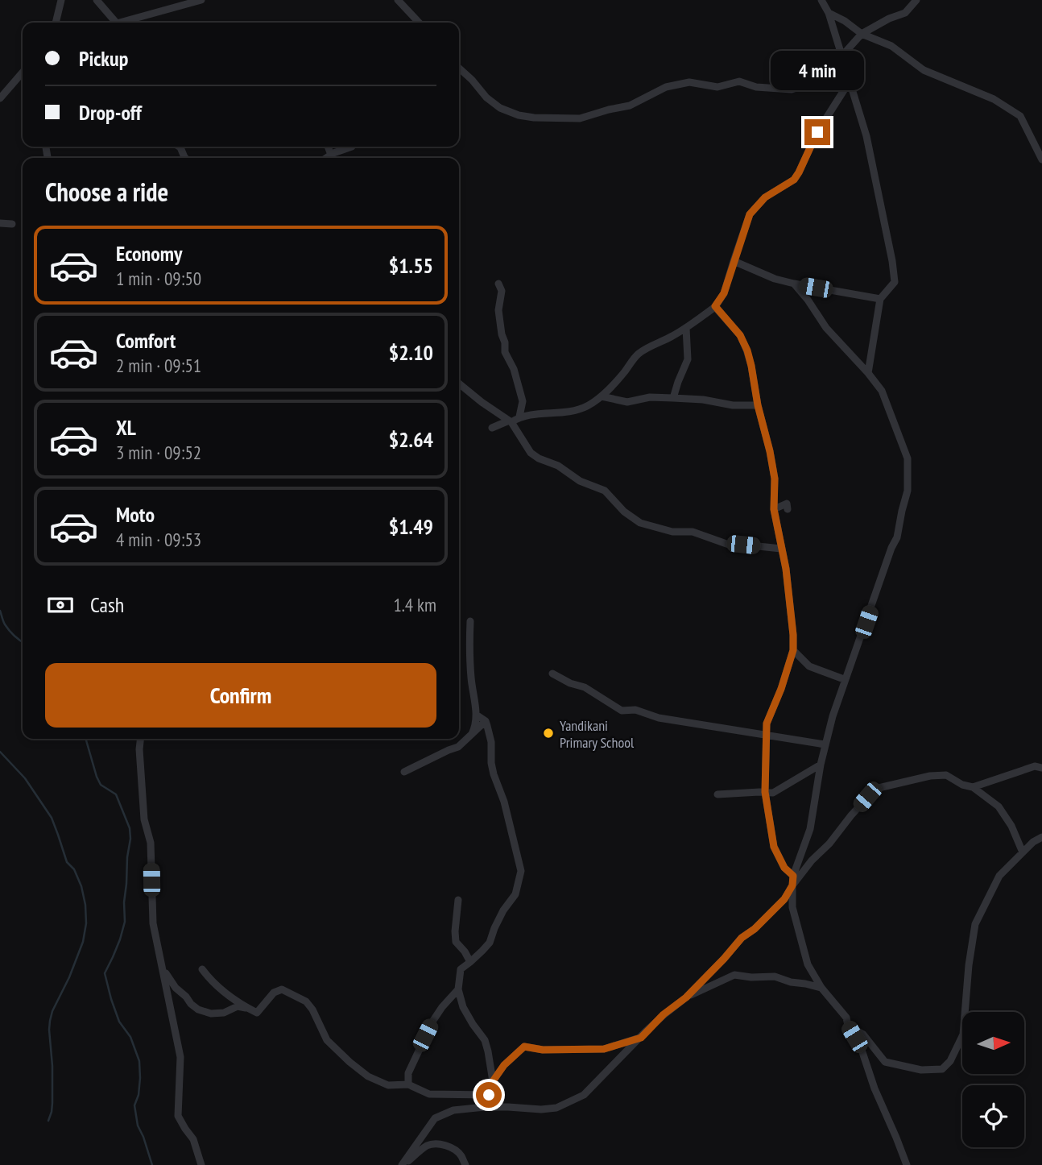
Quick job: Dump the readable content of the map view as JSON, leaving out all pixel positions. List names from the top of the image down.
{
  "places": ["Yandikani Primary School"],
  "north": "right",
  "page": {
    "banner": ["Pickup", "Drop-off"],
    "bubble": "4 min",
    "heading": "Choose a ride",
    "list": [
      {
        "name": "Economy",
        "note": "1 min · 09:50",
        "value": "$1.55"
      },
      {
        "name": "Comfort",
        "note": "2 min · 09:51",
        "value": "$2.10"
      },
      {
        "name": "XL",
        "note": "3 min · 09:52",
        "value": "$2.64"
      },
      {
        "name": "Moto",
        "note": "4 min · 09:53",
        "value": "$1.49"
      }
    ],
    "pay": ["Cash", "1.4 km"],
    "buttons": "Confirm"
  }
}
